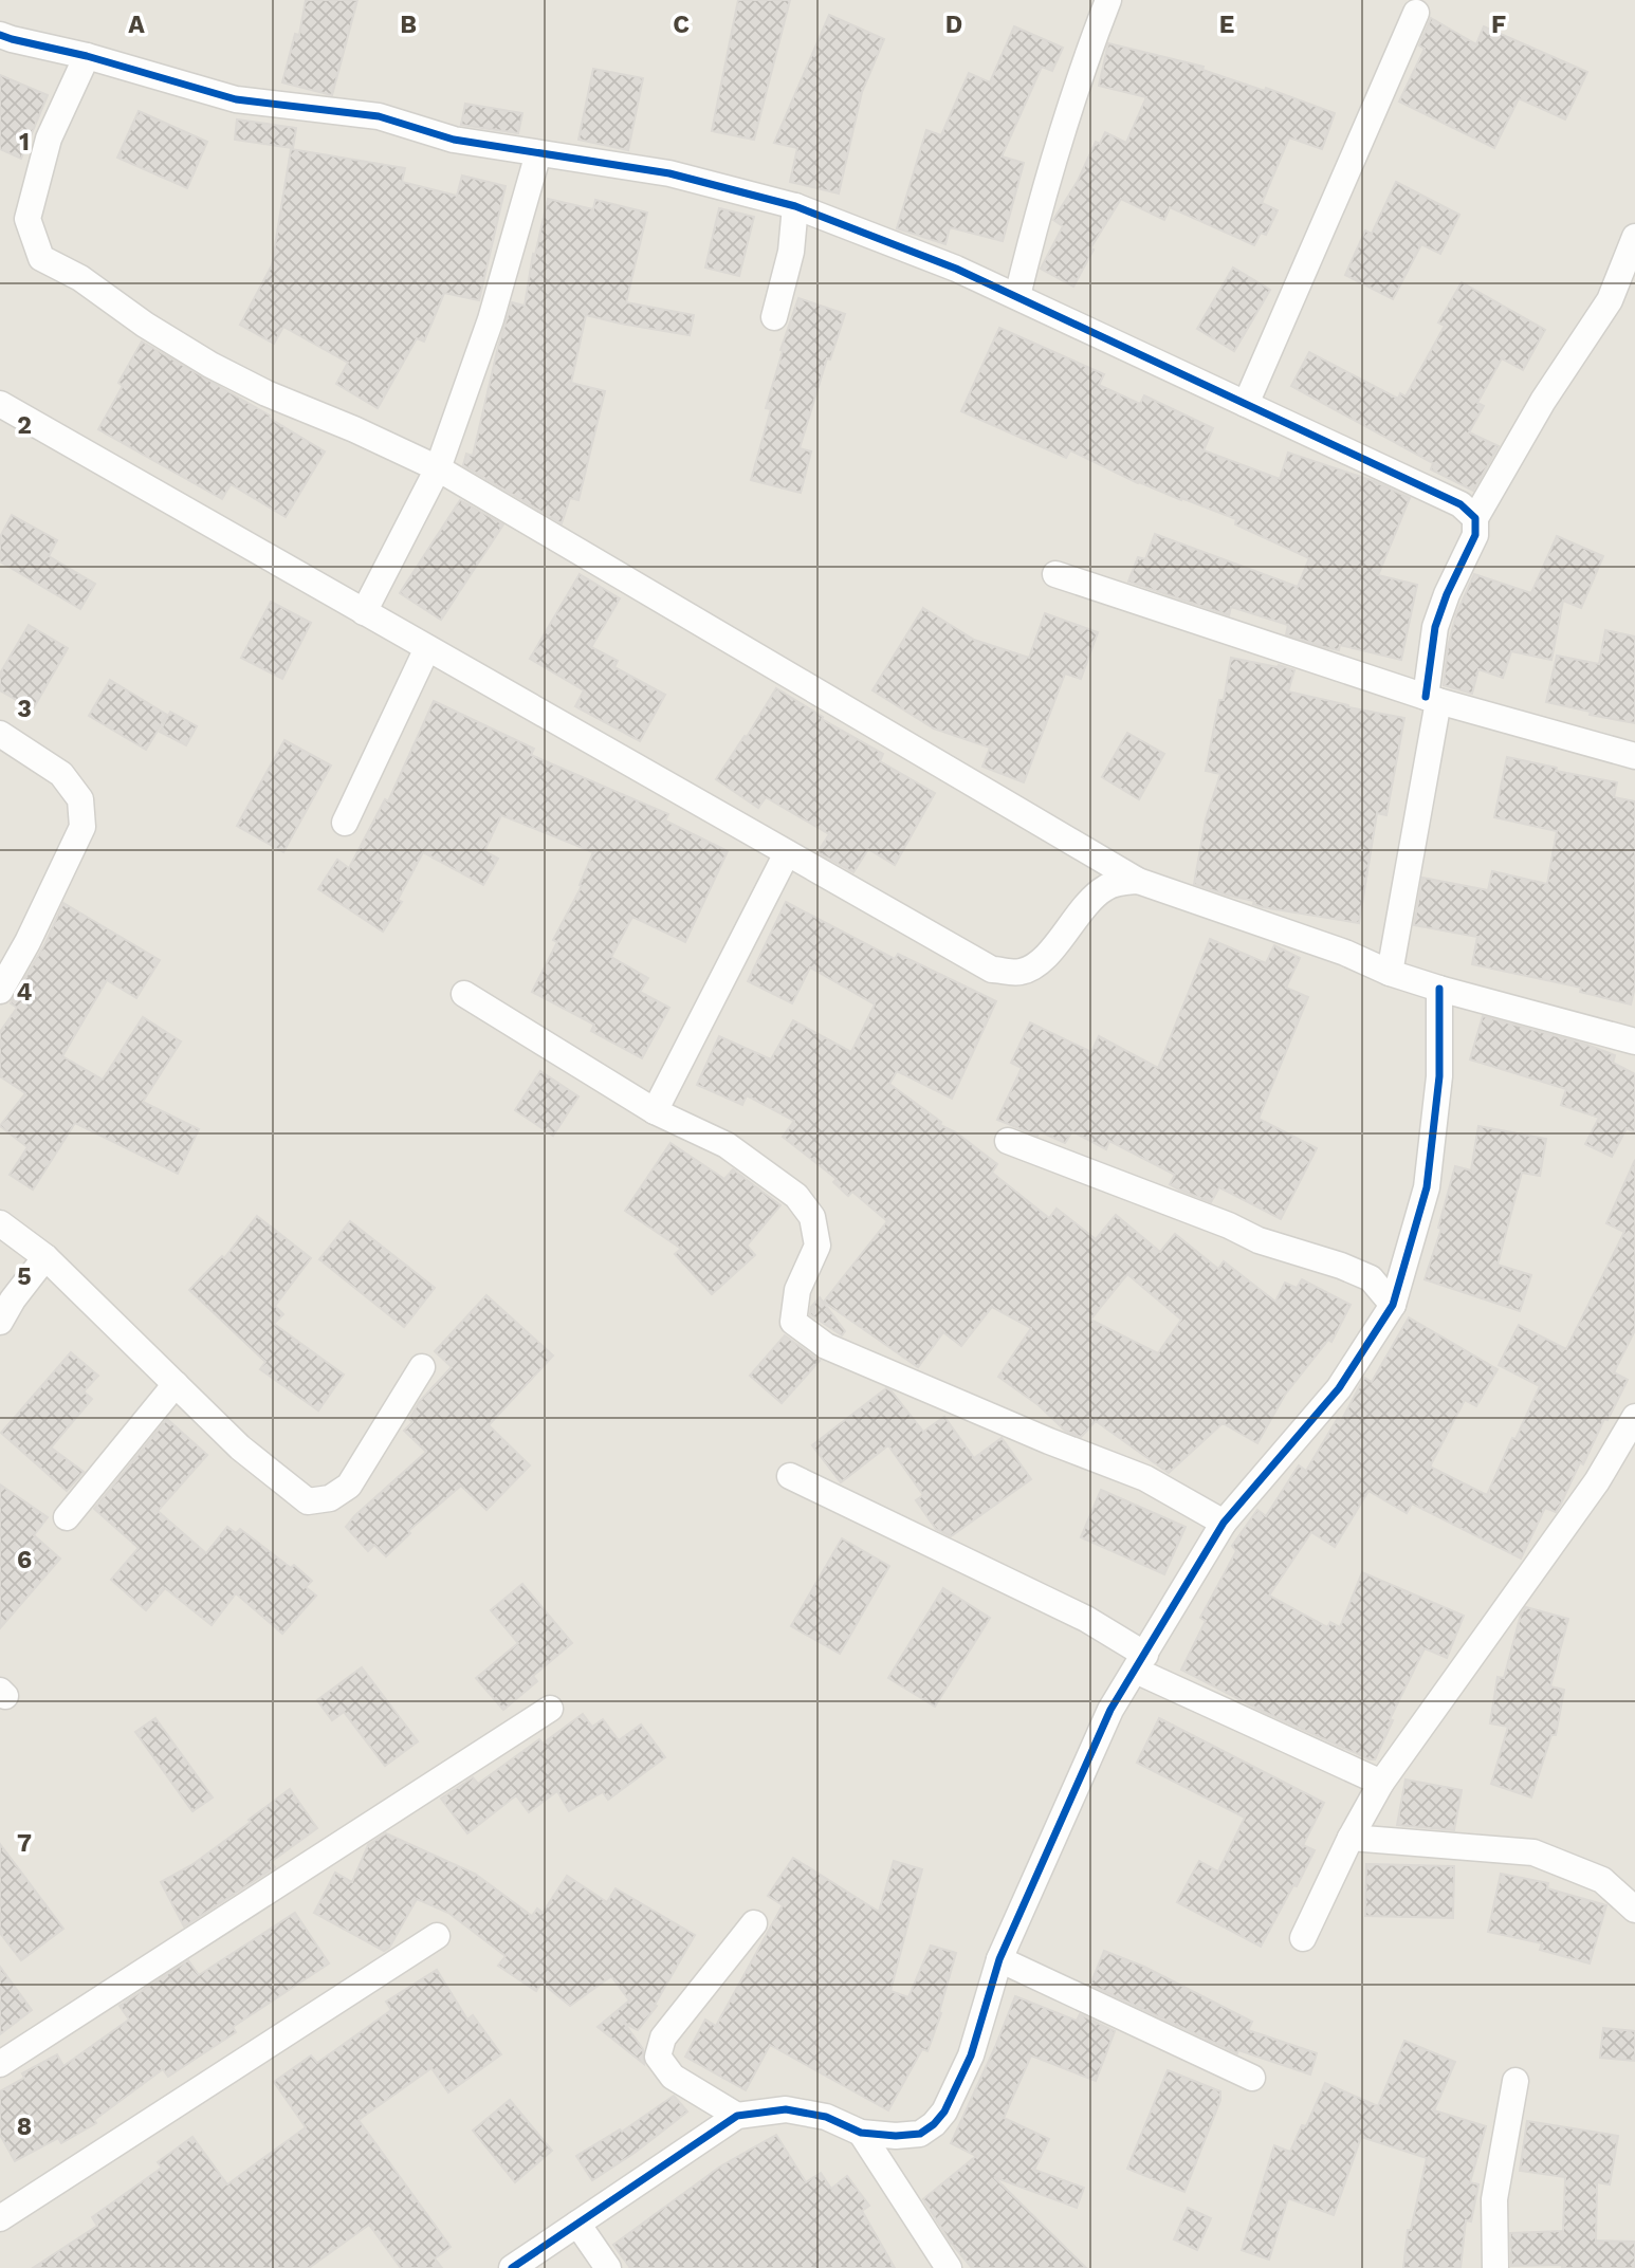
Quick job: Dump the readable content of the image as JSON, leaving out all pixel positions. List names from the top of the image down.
{
  "grid": {
    "columns": [
      "A",
      "B",
      "C",
      "D",
      "E",
      "F"
    ],
    "rows": [
      "1",
      "2",
      "3",
      "4",
      "5",
      "6",
      "7",
      "8"
    ]
  }
}
